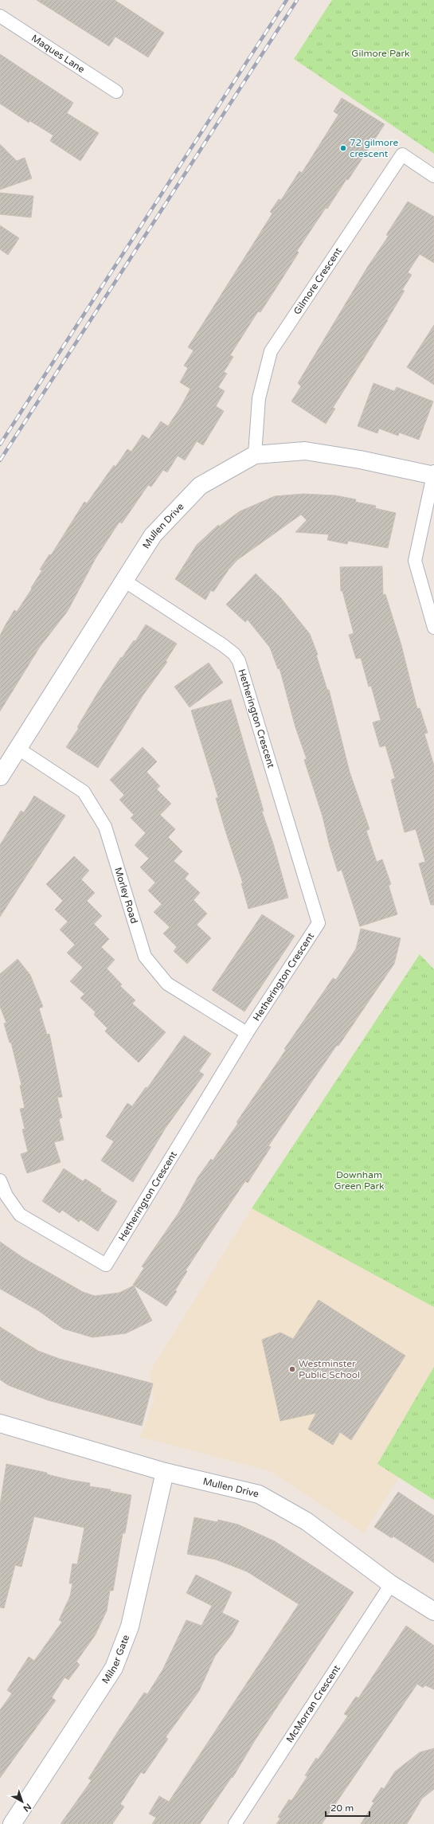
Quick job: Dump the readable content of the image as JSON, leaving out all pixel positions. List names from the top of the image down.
{
  "streets": {
    "street": [
      "Maques Lane",
      "Gilmore Crescent",
      "Mullen Drive",
      "Hetherington Crescent",
      "Morley Road",
      "Milner Gate",
      "McMorran Crescent"
    ]
  },
  "crossings": [
    ["Gilmore Crescent", "Mullen Drive"],
    ["Mullen Drive", "Hetherington Crescent"],
    ["Mullen Drive", "Morley Road"],
    ["Mullen Drive", "Milner Gate"],
    ["Mullen Drive", "McMorran Crescent"],
    ["Hetherington Crescent", "Morley Road"]
  ],
  "parks": ["Gilmore Park", "Downham Green Park"],
  "places": ["72 gilmore crescent", "Westminster Public School"],
  "scale_bar": "20 m",
  "north": "bottom right"
}
